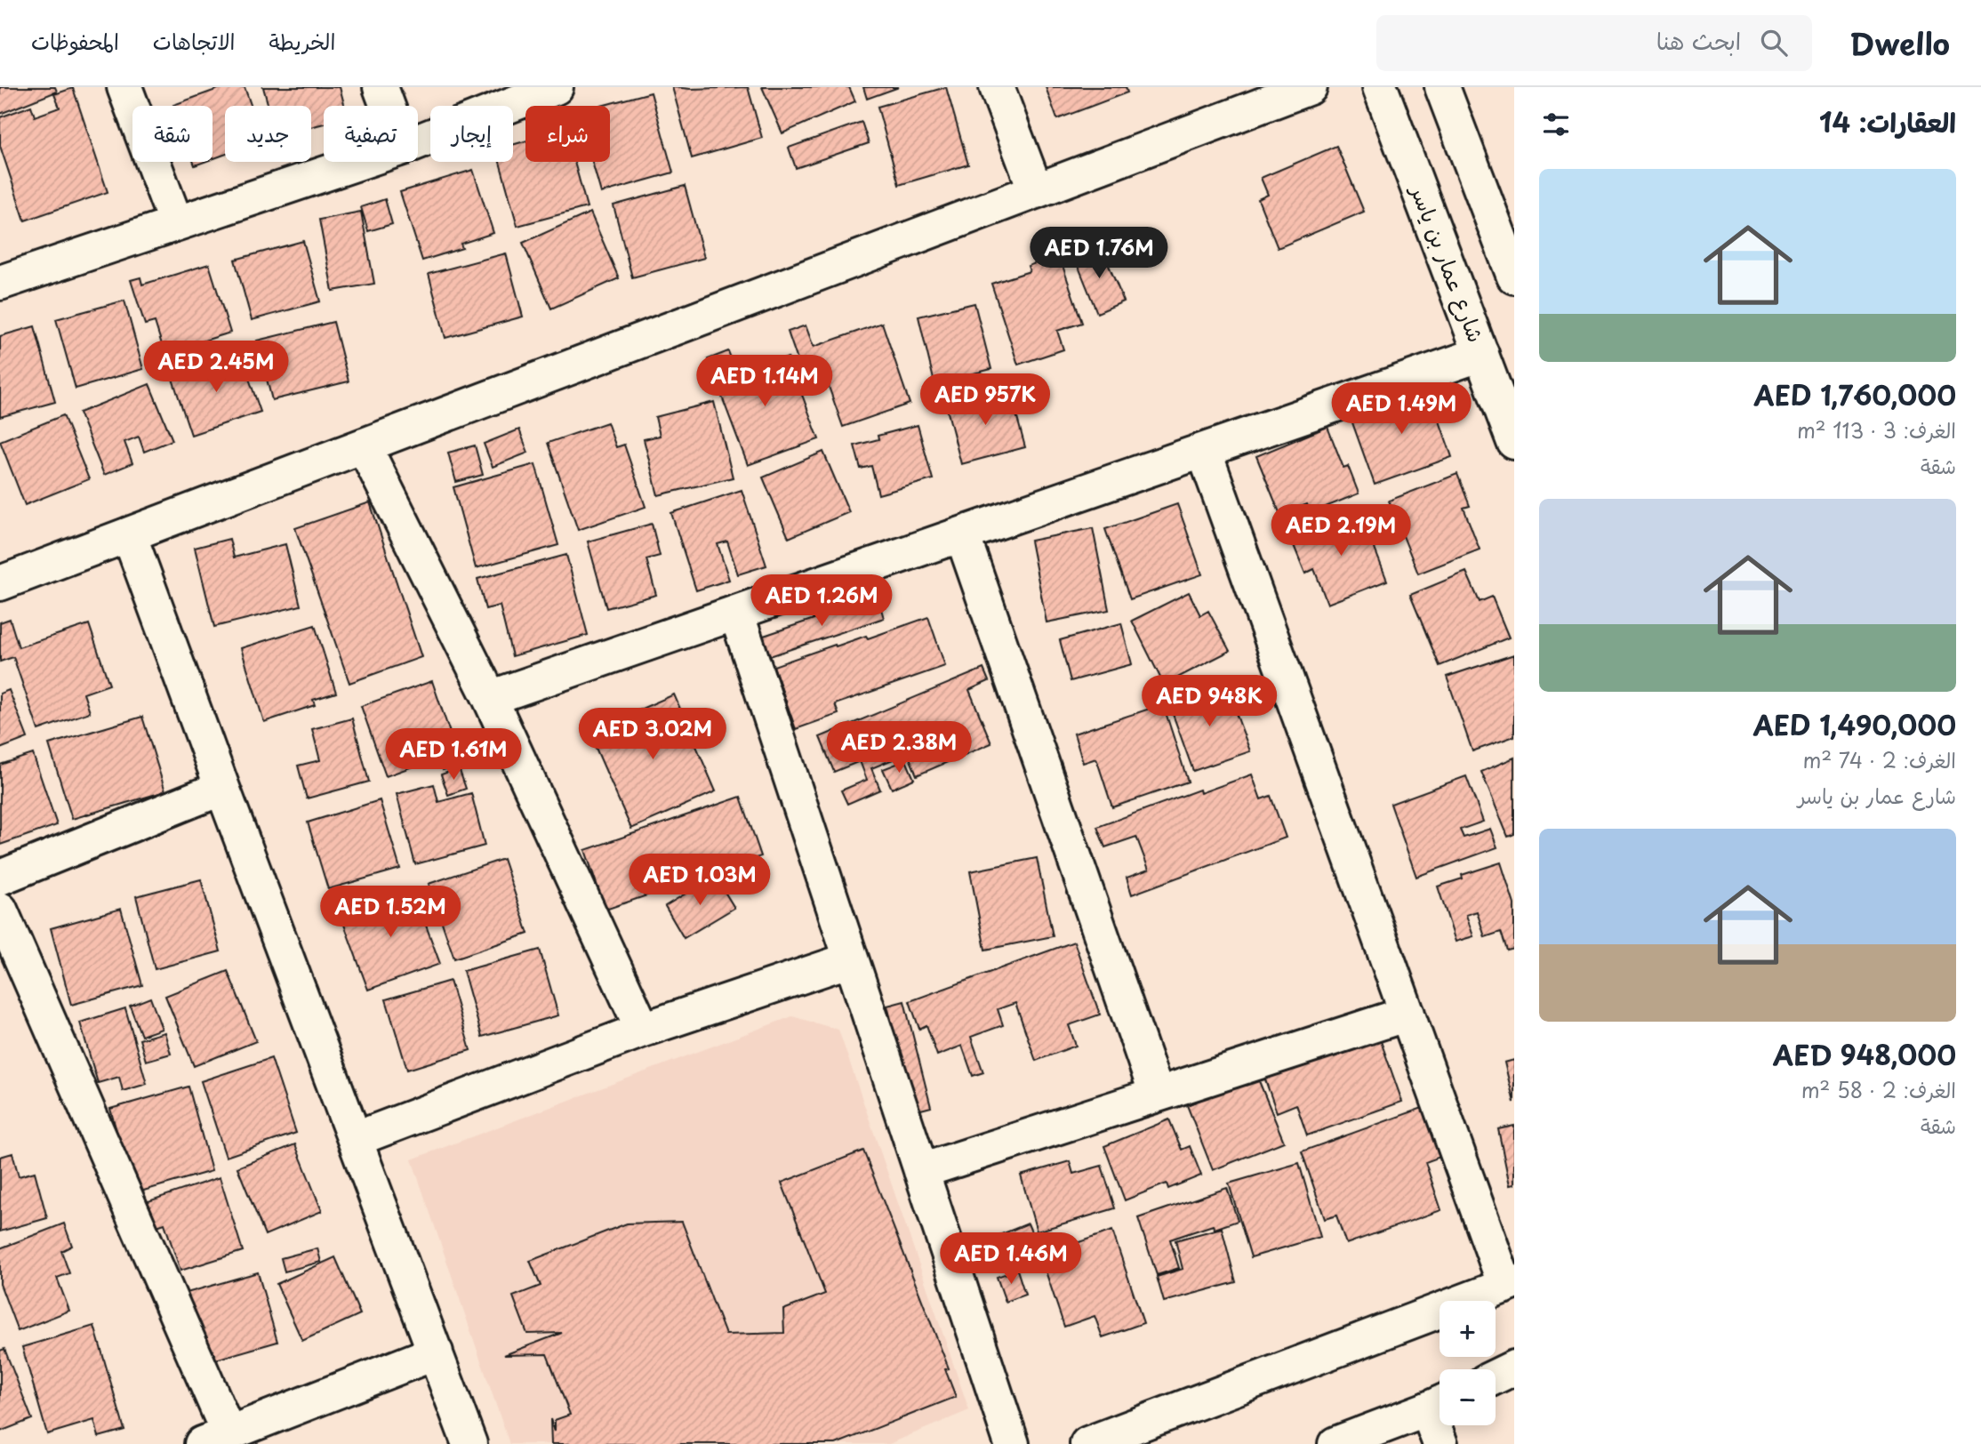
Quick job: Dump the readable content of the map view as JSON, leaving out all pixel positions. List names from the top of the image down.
{
  "streets": {
    "street": ["شارع عمار بن ياسر"]
  },
  "page": {
    "header": "Dwello",
    "search": "ابحث هنا",
    "nav": ["الخريطة", "الاتجاهات", "المحفوظات"],
    "heading": "العقارات: 14",
    "chip": [
      "شراء",
      "إيجار",
      "تصفية",
      "جديد",
      "شقة"
    ],
    "list": [
      {
        "name": "AED 1,760,000",
        "note": "الغرف: 3 · 113 m² · شقة"
      },
      {
        "name": "AED 1,490,000",
        "note": "الغرف: 2 · 74 m² · شارع عمار بن ياسر"
      },
      {
        "name": "AED 948,000",
        "note": "الغرف: 2 · 58 m² · شقة"
      }
    ],
    "price": [
      "AED 1.76M",
      "AED 2.45M",
      "AED 1.14M",
      "AED 957K",
      "AED 1.49M",
      "AED 2.19M",
      "AED 1.26M",
      "AED 948K",
      "AED 3.02M",
      "AED 2.38M",
      "AED 1.61M",
      "AED 1.03M",
      "AED 1.52M",
      "AED 1.46M"
    ],
    "map_buttons": ["+", "−"]
  }
}
